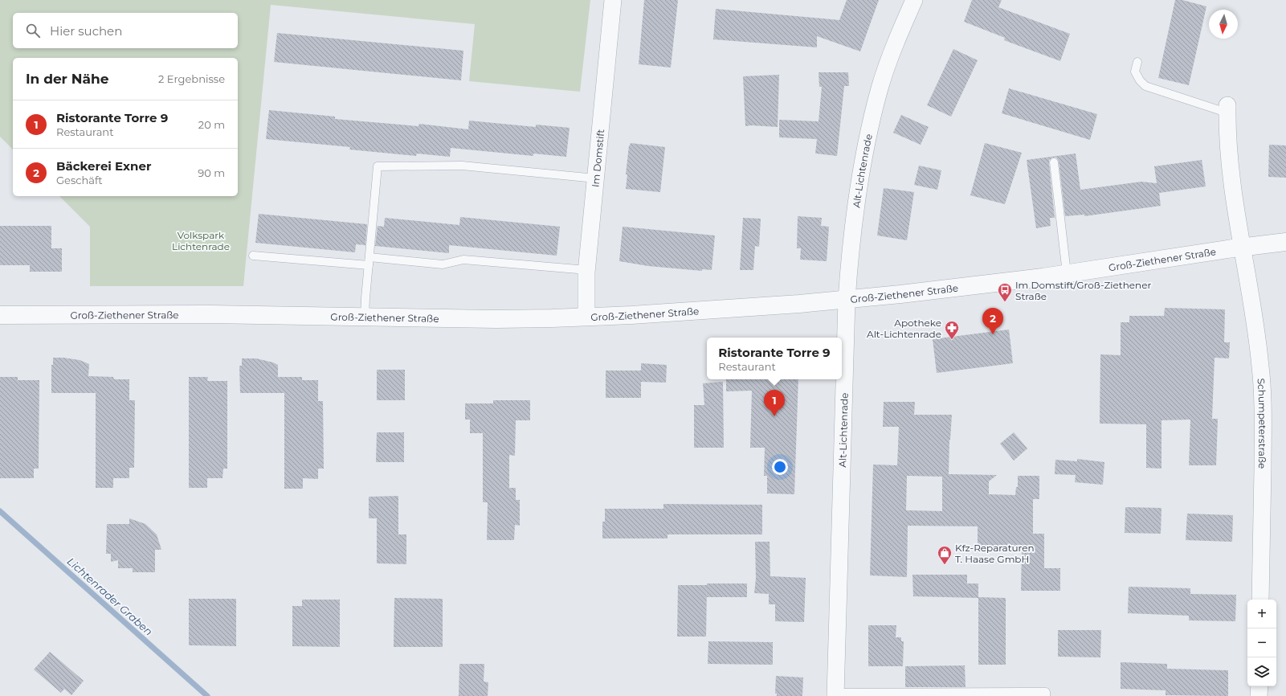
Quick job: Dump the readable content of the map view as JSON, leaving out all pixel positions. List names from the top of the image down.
{
  "streets": {
    "street": [
      "Im Domstift",
      "Alt-Lichtenrade",
      "Groß-Ziethener Straße",
      "Schumpeterstraße"
    ]
  },
  "crossings": [
    ["Im Domstift", "Groß-Ziethener Straße"],
    ["Alt-Lichtenrade", "Groß-Ziethener Straße"],
    ["Groß-Ziethener Straße", "Schumpeterstraße"]
  ],
  "water": ["Lichtenrader Graben"],
  "parks": ["Volkspark Lichtenrade"],
  "places": {
    "bus stop": ["Im Domstift/Groß-Ziethener Straße"],
    "pharmacy": ["Apotheke Alt-Lichtenrade"],
    "shop": ["Kfz-Reparaturen T. Haase GmbH"]
  },
  "north": "bottom",
  "page": {
    "search": "Hier suchen",
    "heading": ["In der Nähe", "2 Ergebnisse"],
    "list": [
      {
        "mark": "1",
        "name": "Ristorante Torre 9",
        "note": "Restaurant",
        "value": "20 m"
      },
      {
        "mark": "2",
        "name": "Bäckerei Exner",
        "note": "Geschäft",
        "value": "90 m"
      }
    ],
    "pins": ["2", "1"],
    "popup": ["Ristorante Torre 9", "Restaurant"],
    "map_buttons": ["+", "−"]
  }
}
